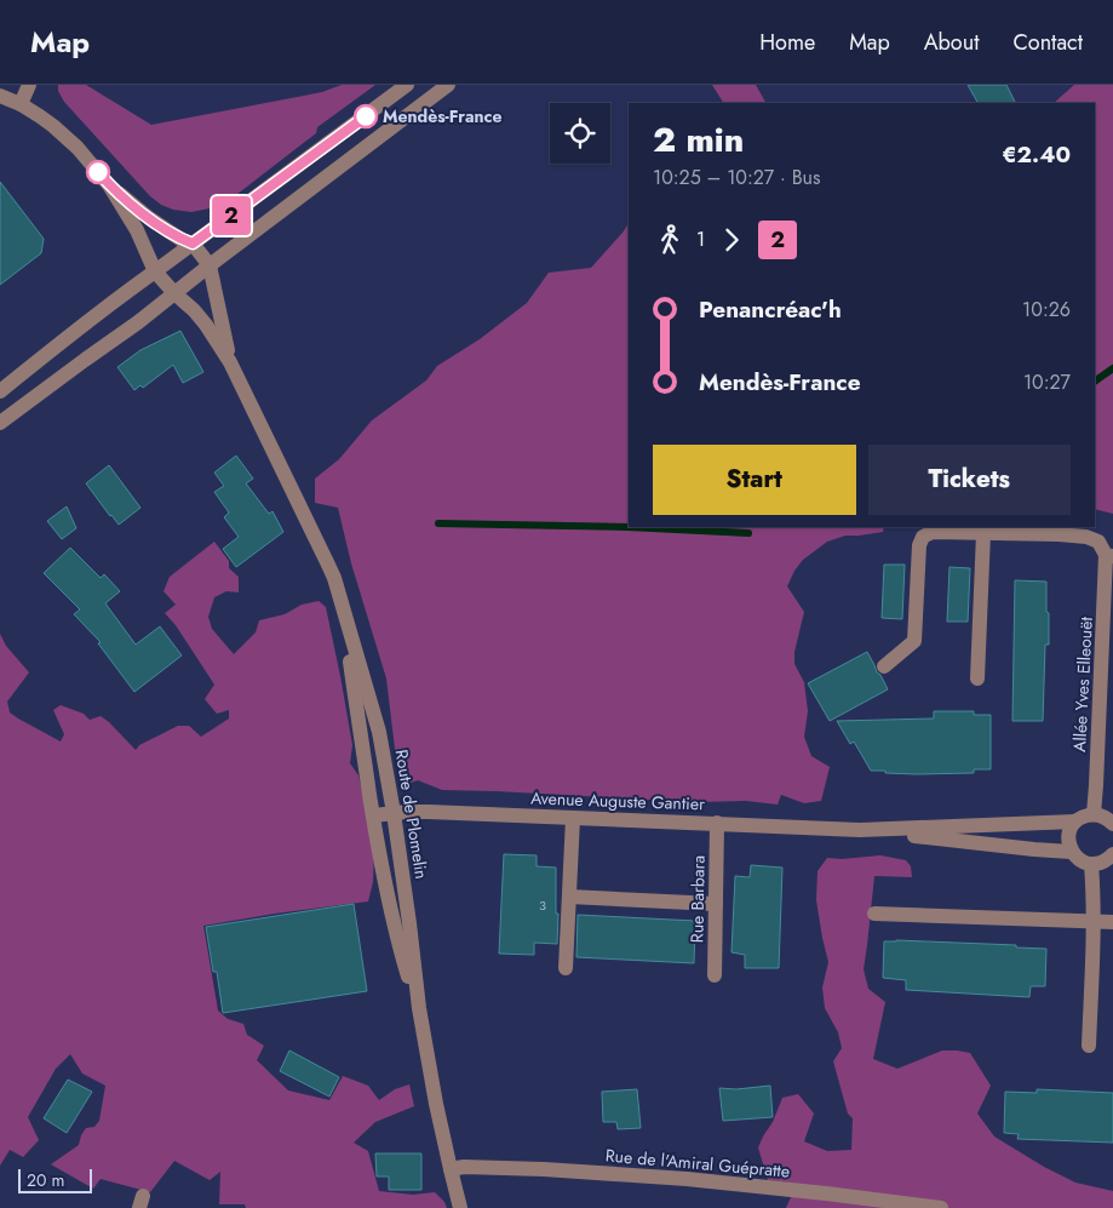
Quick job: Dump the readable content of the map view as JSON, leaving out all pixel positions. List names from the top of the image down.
{
  "streets": {
    "street": [
      "Allée Yves Elleouët",
      "Avenue Auguste Gantier",
      "Route de Plomelin",
      "Rue Barbara",
      "Rue de l'Amiral Guépratte"
    ]
  },
  "crossings": [
    ["Allée Yves Elleouët", "Avenue Auguste Gantier"],
    ["Avenue Auguste Gantier", "Route de Plomelin"],
    ["Avenue Auguste Gantier", "Rue Barbara"],
    ["Route de Plomelin", "Rue de l'Amiral Guépratte"]
  ],
  "places": ["Mendès-France"],
  "lines": ["bus line 2"],
  "house_numbers": ["3"],
  "scale_bar": "20 m",
  "page": {
    "header": "Map",
    "nav": [
      "Home",
      "Map",
      "About",
      "Contact"
    ],
    "on_map": "2",
    "heading": ["2 min", "10:25 – 10:27 · Bus", "€2.40"],
    "legs": ["1", "2"],
    "list": [
      {
        "name": "Penancréac'h",
        "value": "10:26"
      },
      {
        "name": "Mendès-France",
        "value": "10:27"
      }
    ],
    "buttons": ["Start", "Tickets"],
    "scale": "20 m"
  }
}
